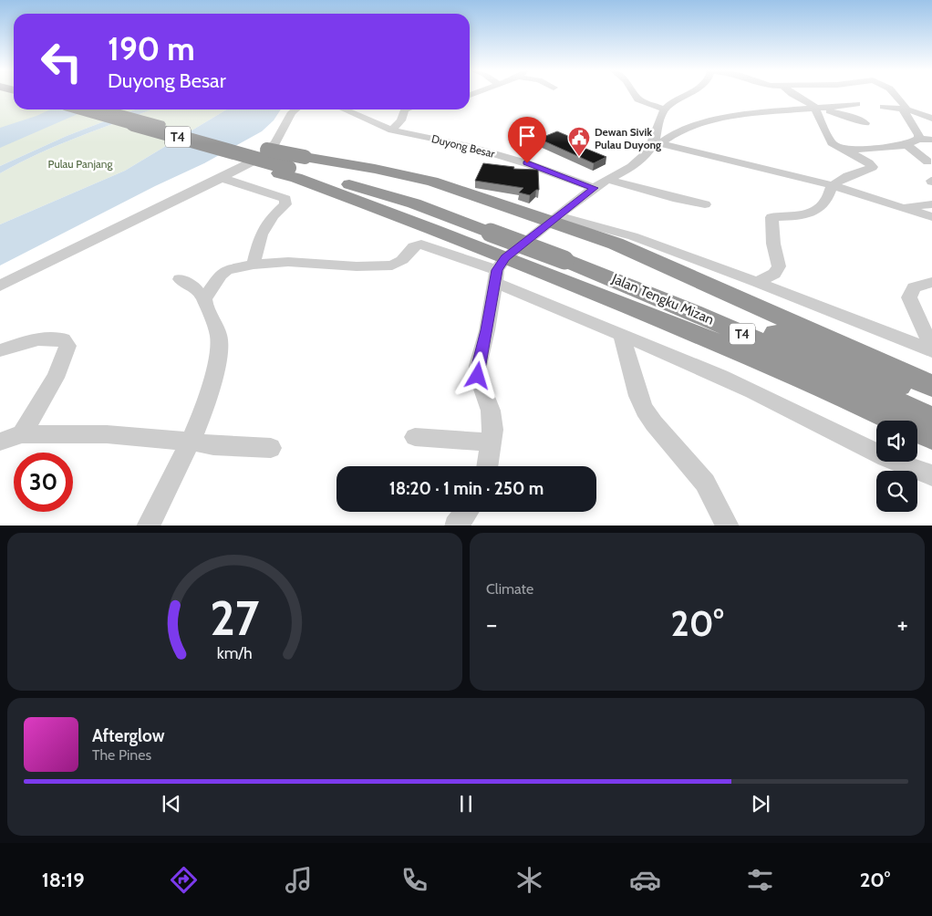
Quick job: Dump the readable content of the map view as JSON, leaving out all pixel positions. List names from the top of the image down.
{
  "streets": {
    "highway": ["T4", "Jalan Tengku Mizan"],
    "street": ["Duyong Besar"]
  },
  "crossings": [
    ["T4", "Jalan Tengku Mizan"]
  ],
  "parks": ["Pulau Panjang"],
  "places": {
    "public building": ["Dewan Sivik Pulau Duyong"]
  },
  "page": {
    "turn": ["190 m", "Duyong Besar"],
    "limit": "30",
    "trip": "18:20 · 1 min · 250 m",
    "tile": "Climate",
    "heat": ["−", "20°", "+"],
    "song": ["Afterglow", "The Pines"],
    "tabs": ["18:19", "20°"],
    "gauge": ["27", "km/h"]
  }
}
